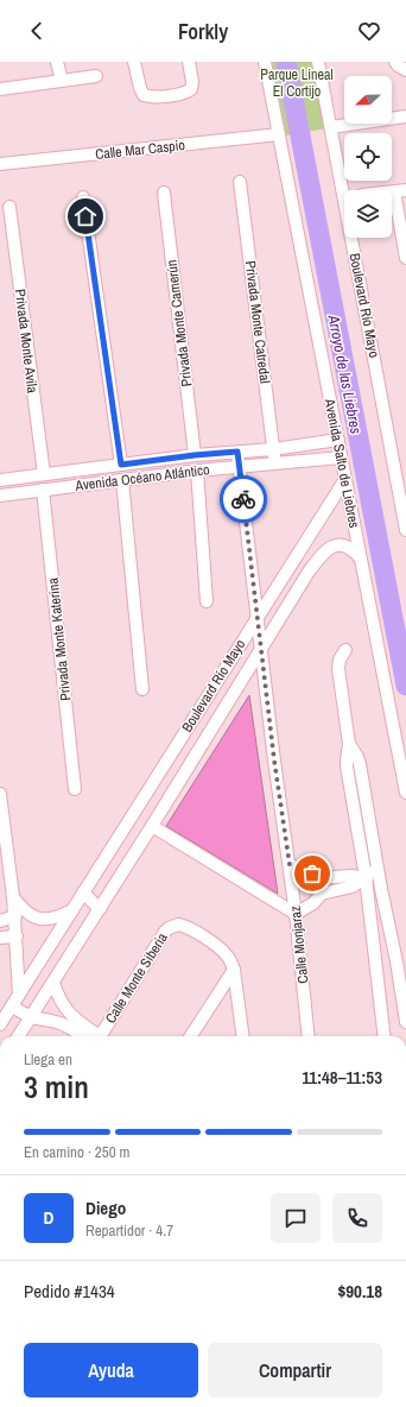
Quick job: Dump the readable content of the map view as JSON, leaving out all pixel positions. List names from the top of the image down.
{
  "streets": {
    "street": [
      "Calle Mar Caspio",
      "Boulevard Río Mayo",
      "Privada Monte Catredal",
      "Privada Monte Camerún",
      "Privada Monte Avila",
      "Avenida Salto de Liebres",
      "Avenida Océano Atlántico",
      "Privada Monte Katerina",
      "Calle Monjaraz",
      "Calle Monte Siberia"
    ]
  },
  "crossings": [
    ["Calle Mar Caspio", "Avenida Salto de Liebres"],
    ["Boulevard Río Mayo", "Avenida Salto de Liebres"],
    ["Boulevard Río Mayo", "Calle Monjaraz"],
    ["Privada Monte Catredal", "Avenida Océano Atlántico"],
    ["Privada Monte Camerún", "Avenida Océano Atlántico"],
    ["Privada Monte Avila", "Avenida Océano Atlántico"],
    ["Avenida Salto de Liebres", "Avenida Océano Atlántico"],
    ["Avenida Océano Atlántico", "Privada Monte Katerina"],
    ["Avenida Océano Atlántico", "Calle Monjaraz"]
  ],
  "water": ["Arroyo de las Liebres"],
  "parks": ["Parque Lineal El Cortijo"],
  "north": "left",
  "page": {
    "header": "Forkly",
    "heading": ["3 min", "Llega en", "11:48–11:53"],
    "panel": [
      "Diego",
      "Repartidor · 4.7",
      "Pedido #1434",
      "$90.18"
    ],
    "bar": "En camino · 250 m",
    "round": "D",
    "buttons": ["Ayuda", "Compartir"]
  }
}
